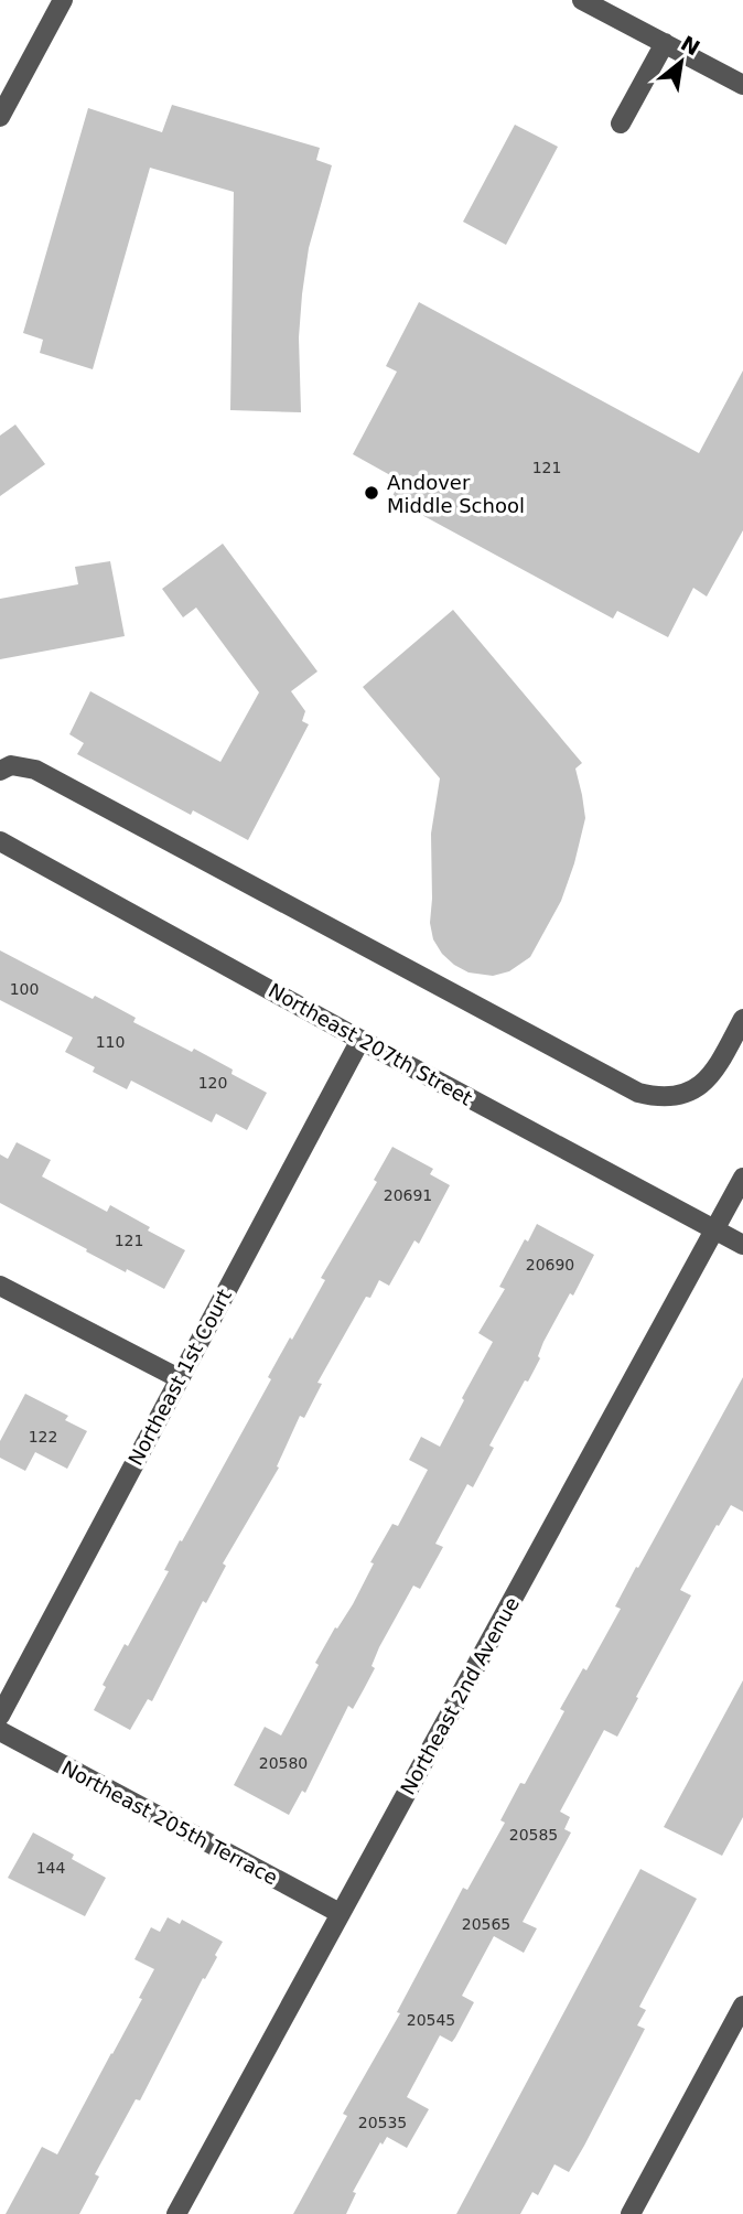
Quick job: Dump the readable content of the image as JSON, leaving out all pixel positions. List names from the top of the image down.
{
  "streets": {
    "street": [
      "Northeast 207th Street",
      "Northeast 1st Court",
      "Northeast 2nd Avenue",
      "Northeast 205th Terrace"
    ]
  },
  "crossings": [
    ["Northeast 207th Street", "Northeast 1st Court"],
    ["Northeast 207th Street", "Northeast 2nd Avenue"],
    ["Northeast 2nd Avenue", "Northeast 205th Terrace"]
  ],
  "places": ["Andover Middle School"],
  "house_numbers": [
    "121",
    "100",
    "110",
    "120",
    "20691",
    "121",
    "20690",
    "122",
    "20580",
    "20585",
    "144",
    "20565",
    "20545",
    "20535"
  ],
  "north": "top right"
}
